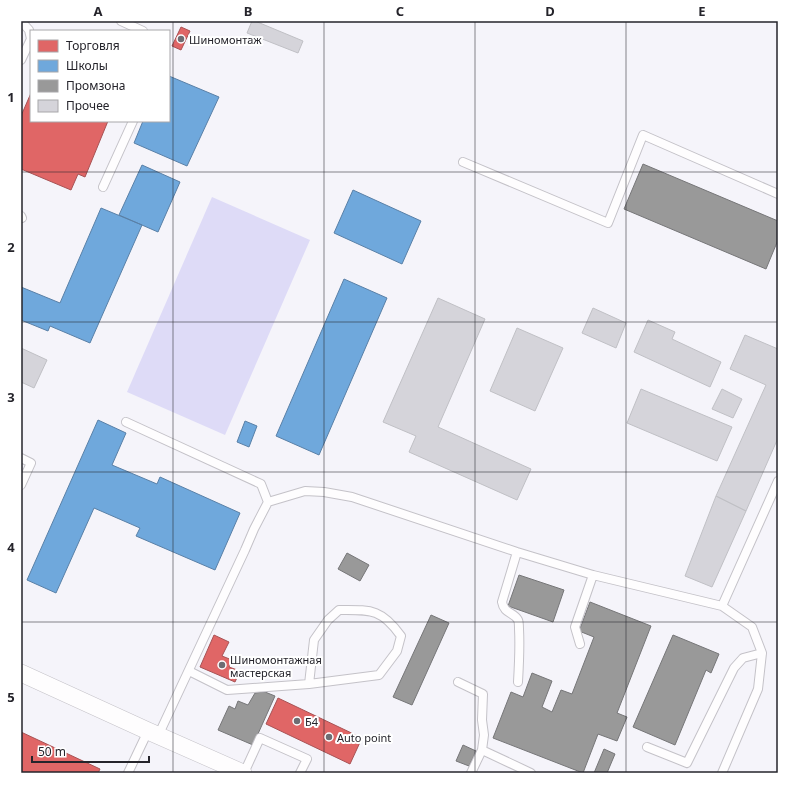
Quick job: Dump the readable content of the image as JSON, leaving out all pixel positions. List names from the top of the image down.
{
  "places": [
    "Шиномонтаж",
    "Шиномонтажная мастерская",
    "Б4",
    "Auto point"
  ],
  "legend": [
    "Торговля",
    "Школы",
    "Промзона",
    "Прочее"
  ],
  "scale_bar": "50 m",
  "grid": {
    "columns": [
      "A",
      "B",
      "C",
      "D",
      "E"
    ],
    "rows": [
      "1",
      "2",
      "3",
      "4",
      "5"
    ]
  }
}
